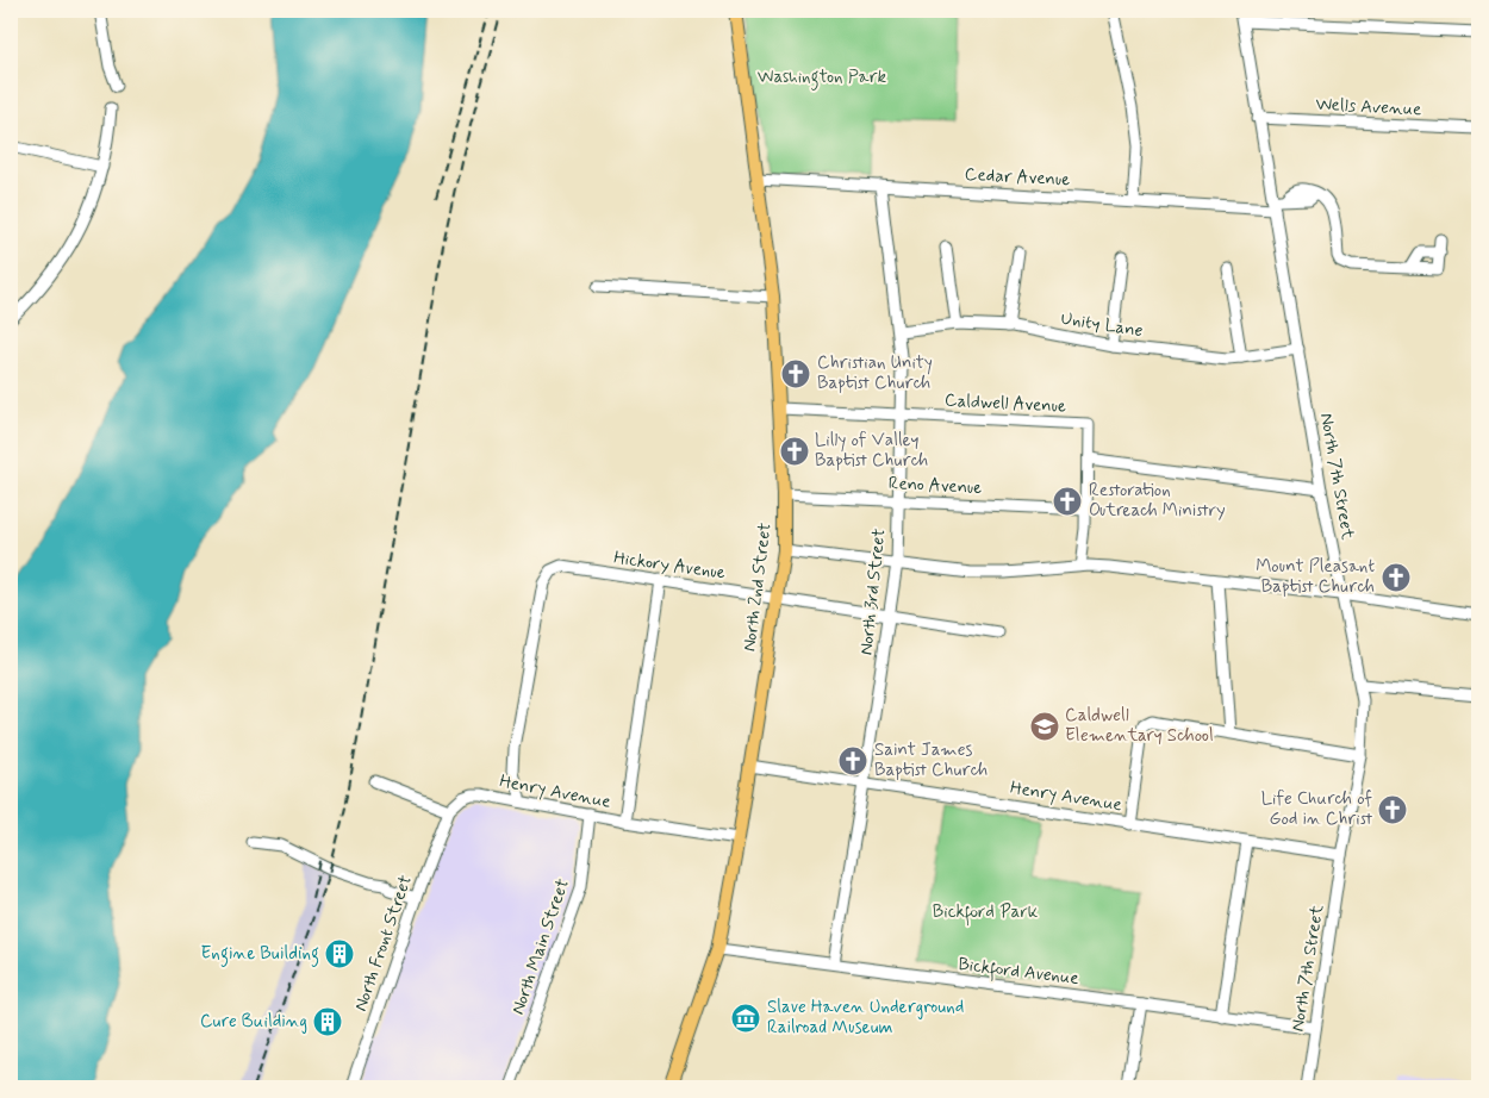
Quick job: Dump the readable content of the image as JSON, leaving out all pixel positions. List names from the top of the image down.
{
  "streets": {
    "main road": ["North 2nd Street"],
    "street": [
      "Wells Avenue",
      "Cedar Avenue",
      "Unity Lane",
      "Caldwell Avenue",
      "North 7th Street",
      "Reno Avenue",
      "Hickory Avenue",
      "North 3rd Street",
      "Henry Avenue",
      "North Front Street",
      "North Main Street",
      "Bickford Avenue"
    ]
  },
  "crossings": [
    ["Wells Avenue", "North 7th Street"],
    ["Cedar Avenue", "North 7th Street"],
    ["Cedar Avenue", "North 2nd Street"],
    ["Cedar Avenue", "North 3rd Street"],
    ["Unity Lane", "North 7th Street"],
    ["Unity Lane", "North 3rd Street"],
    ["Caldwell Avenue", "North 2nd Street"],
    ["Caldwell Avenue", "North 3rd Street"],
    ["North 7th Street", "Henry Avenue"],
    ["North 7th Street", "Bickford Avenue"],
    ["Reno Avenue", "North 2nd Street"],
    ["Reno Avenue", "North 3rd Street"],
    ["Hickory Avenue", "North 2nd Street"],
    ["Hickory Avenue", "North 3rd Street"],
    ["Hickory Avenue", "Henry Avenue"],
    ["North 2nd Street", "Henry Avenue"],
    ["North 2nd Street", "Bickford Avenue"],
    ["North 3rd Street", "Henry Avenue"],
    ["North 3rd Street", "Bickford Avenue"],
    ["Henry Avenue", "North Front Street"],
    ["Henry Avenue", "North Main Street"]
  ],
  "parks": ["Washington Park", "Bickford Park"],
  "places": {
    "church": [
      "Christian Unity Baptist Church",
      "Lilly of Valley Baptist Church",
      "Restoration Outreach Ministry",
      "Mount Pleasant Baptist Church",
      "Saint James Baptist Church",
      "Life Church of God in Christ"
    ],
    "school or university": ["Caldwell Elementary School"],
    "building": ["Engine Building", "Cure Building"],
    "museum": ["Slave Haven Underground Railroad Museum"]
  }
}
